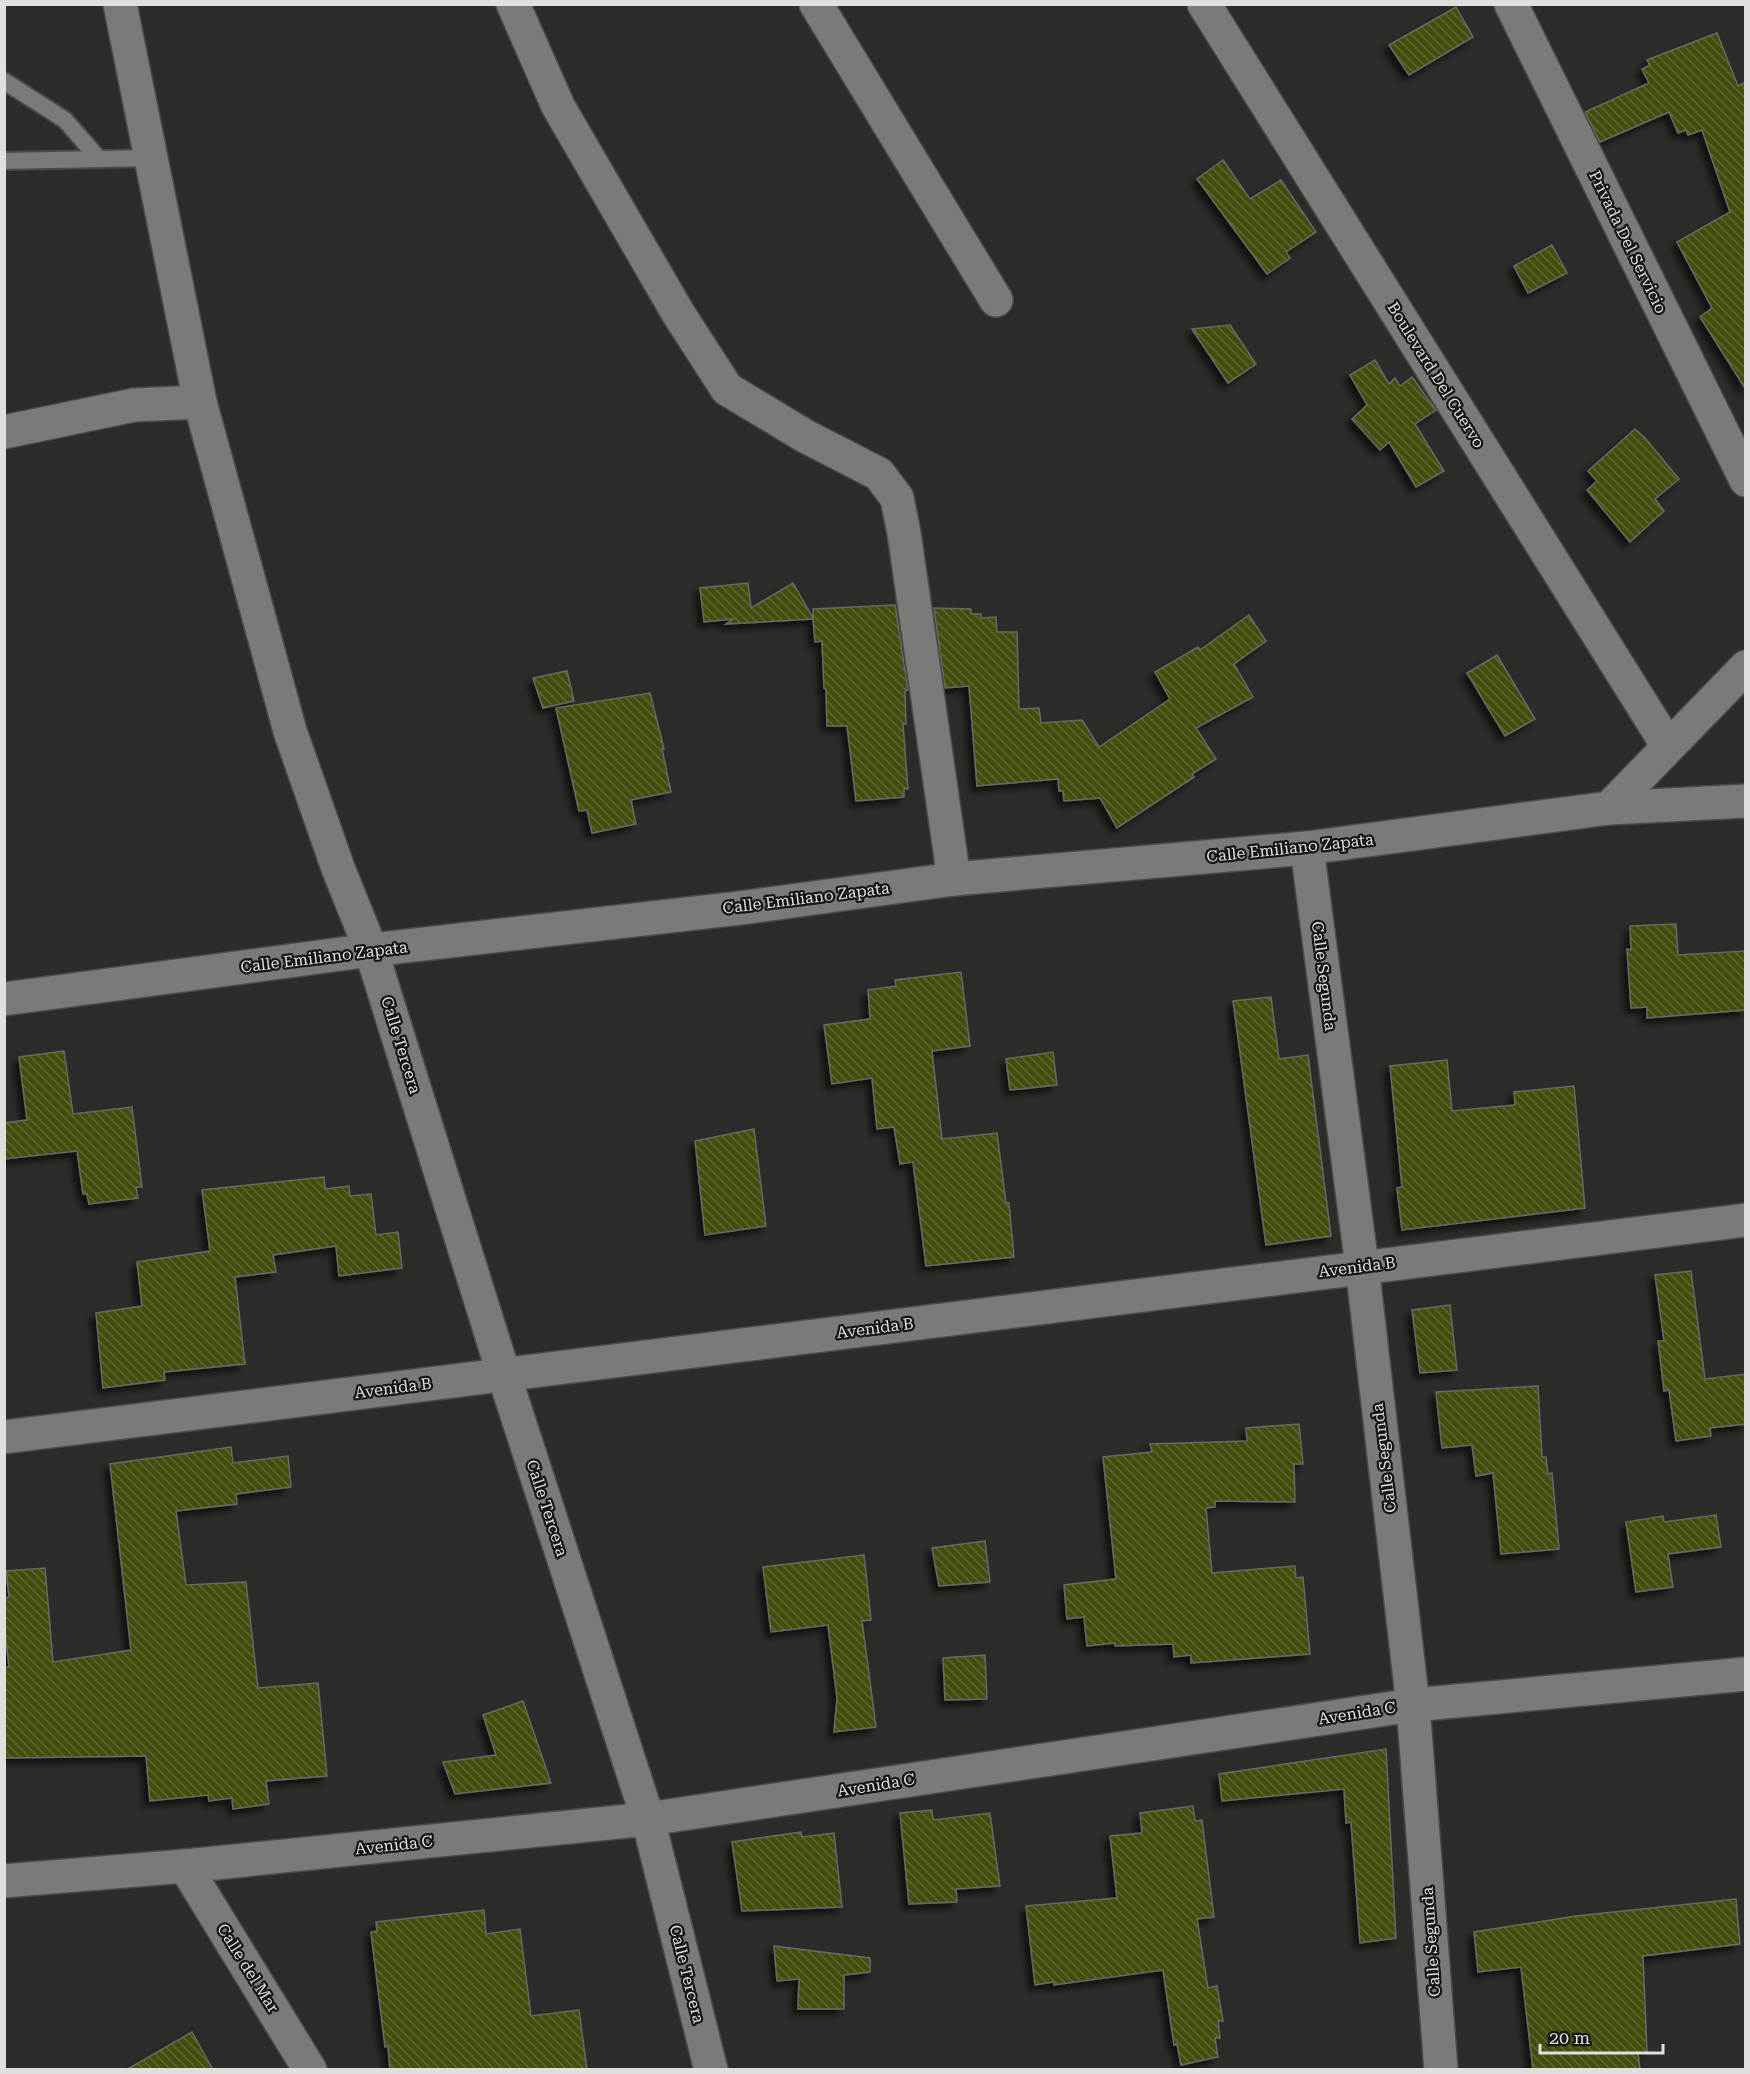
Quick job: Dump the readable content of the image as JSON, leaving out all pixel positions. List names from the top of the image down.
{
  "streets": {
    "street": [
      "Privada Del Servicio",
      "Boulevard Del Cuervo",
      "Calle Emiliano Zapata",
      "Calle Segunda",
      "Calle Tercera",
      "Avenida B",
      "Avenida C",
      "Calle del Mar"
    ]
  },
  "crossings": [
    ["Calle Emiliano Zapata", "Calle Segunda"],
    ["Calle Emiliano Zapata", "Calle Tercera"],
    ["Calle Segunda", "Avenida B"],
    ["Calle Segunda", "Avenida C"],
    ["Calle Tercera", "Avenida B"],
    ["Calle Tercera", "Avenida C"],
    ["Avenida C", "Calle del Mar"]
  ],
  "scale_bar": "20 m"
}
